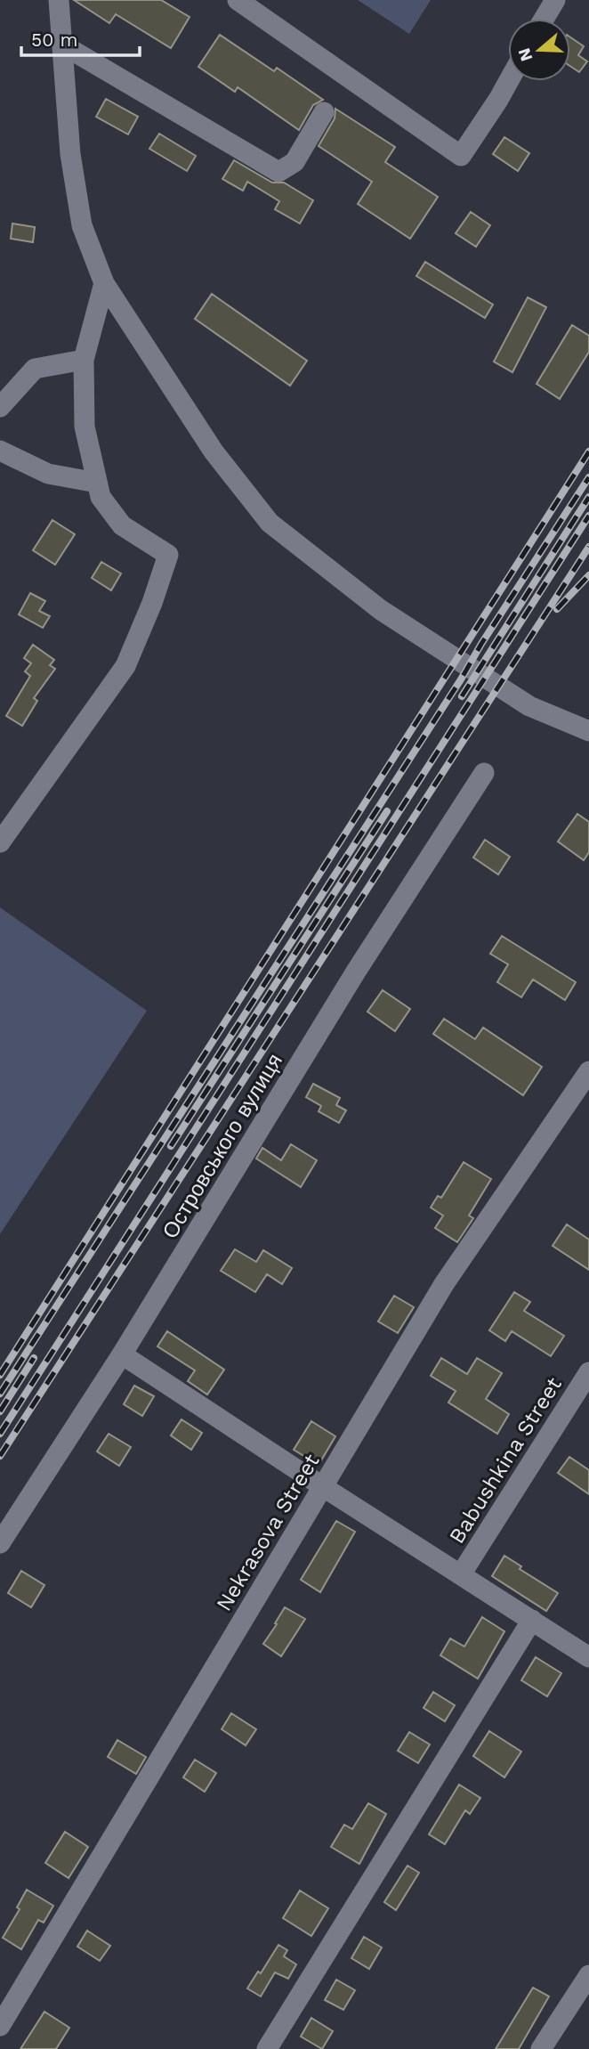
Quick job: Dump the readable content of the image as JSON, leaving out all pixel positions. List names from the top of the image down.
{
  "streets": {
    "street": ["Островського вулиця", "Babushkina Street", "Nekrasova Street"]
  },
  "scale_bar": "50 m",
  "north": "left"
}
